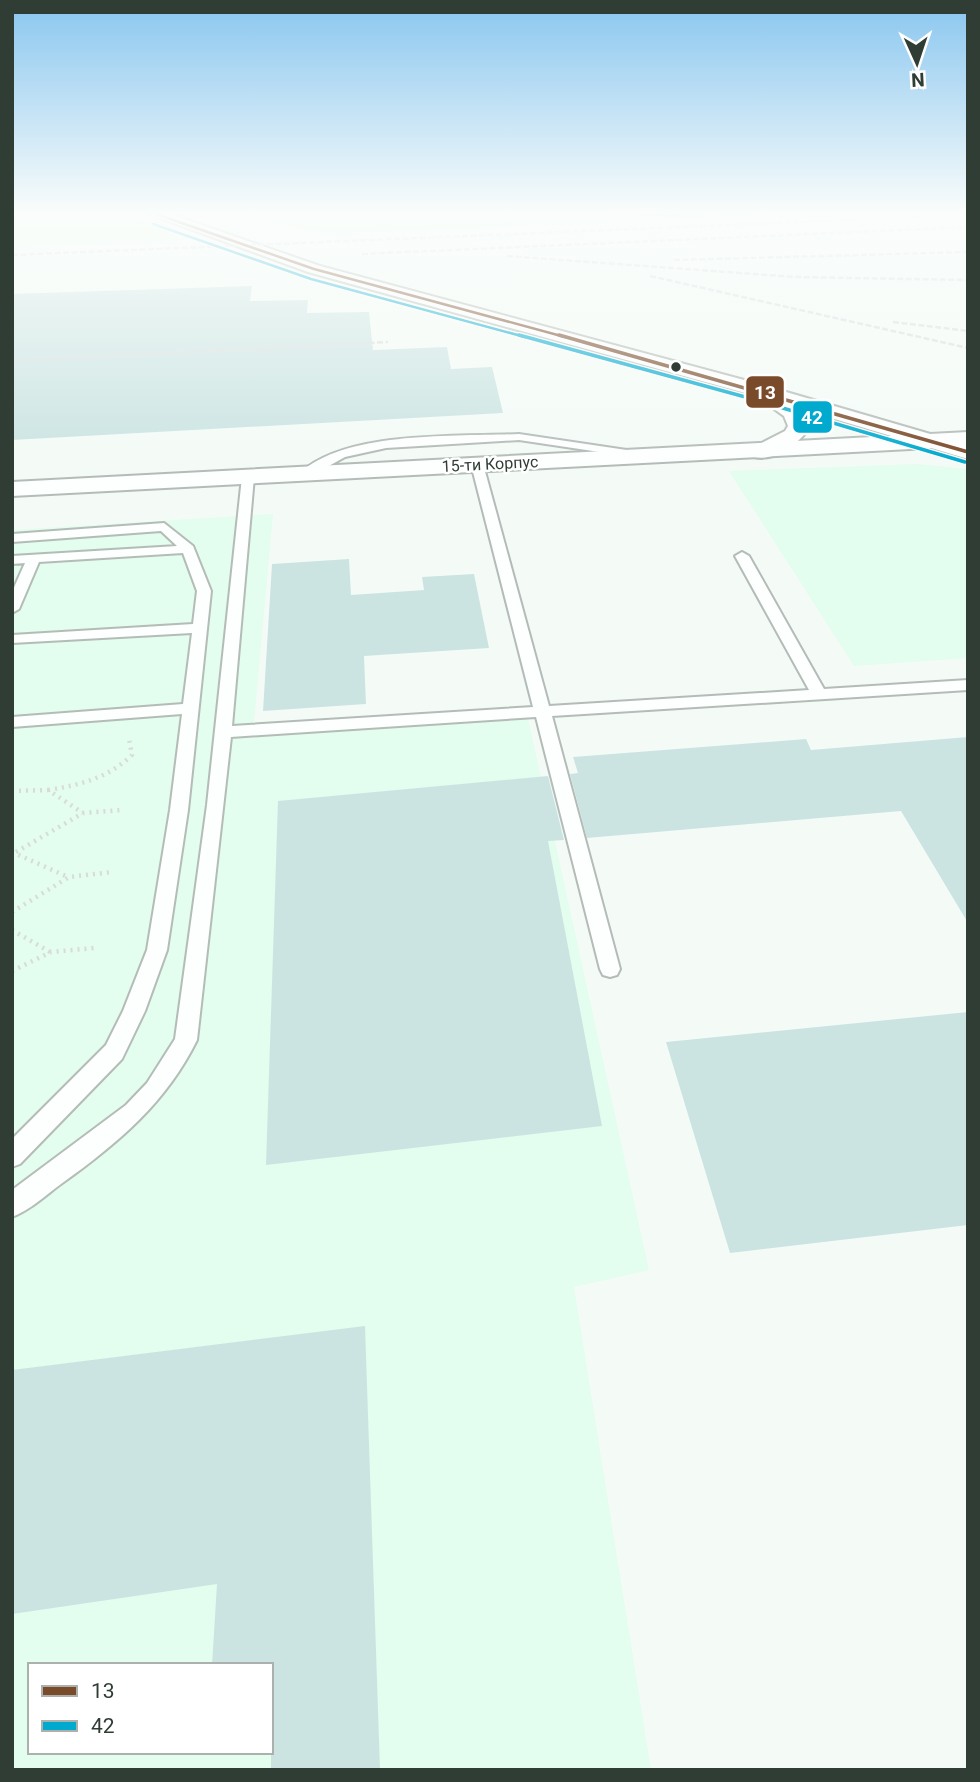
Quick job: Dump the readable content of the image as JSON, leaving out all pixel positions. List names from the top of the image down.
{
  "streets": {
    "street": ["15-ти Корпус"]
  },
  "lines": ["transit line 13", "transit line 42"],
  "legend": ["13", "42"],
  "north": "bottom"
}
